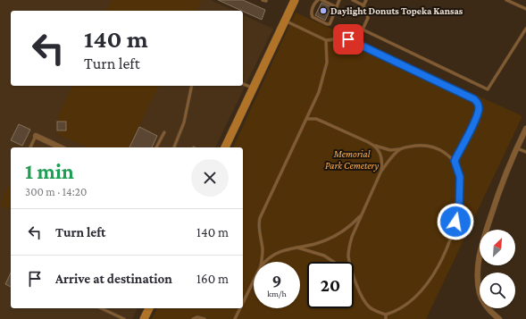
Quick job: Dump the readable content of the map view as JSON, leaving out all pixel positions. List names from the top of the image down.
{
  "parks": ["Memorial Park Cemetery"],
  "places": ["Daylight Donuts Topeka Kansas"],
  "north": "top right",
  "page": {
    "turn": ["140 m", "Turn left"],
    "heading": ["1 min", "300 m · 14:20"],
    "list": [
      {
        "name": "Turn left",
        "value": "140 m"
      },
      {
        "name": "Arrive at destination",
        "value": "160 m"
      }
    ],
    "speed": "9 km/h",
    "limit": "20"
  }
}
